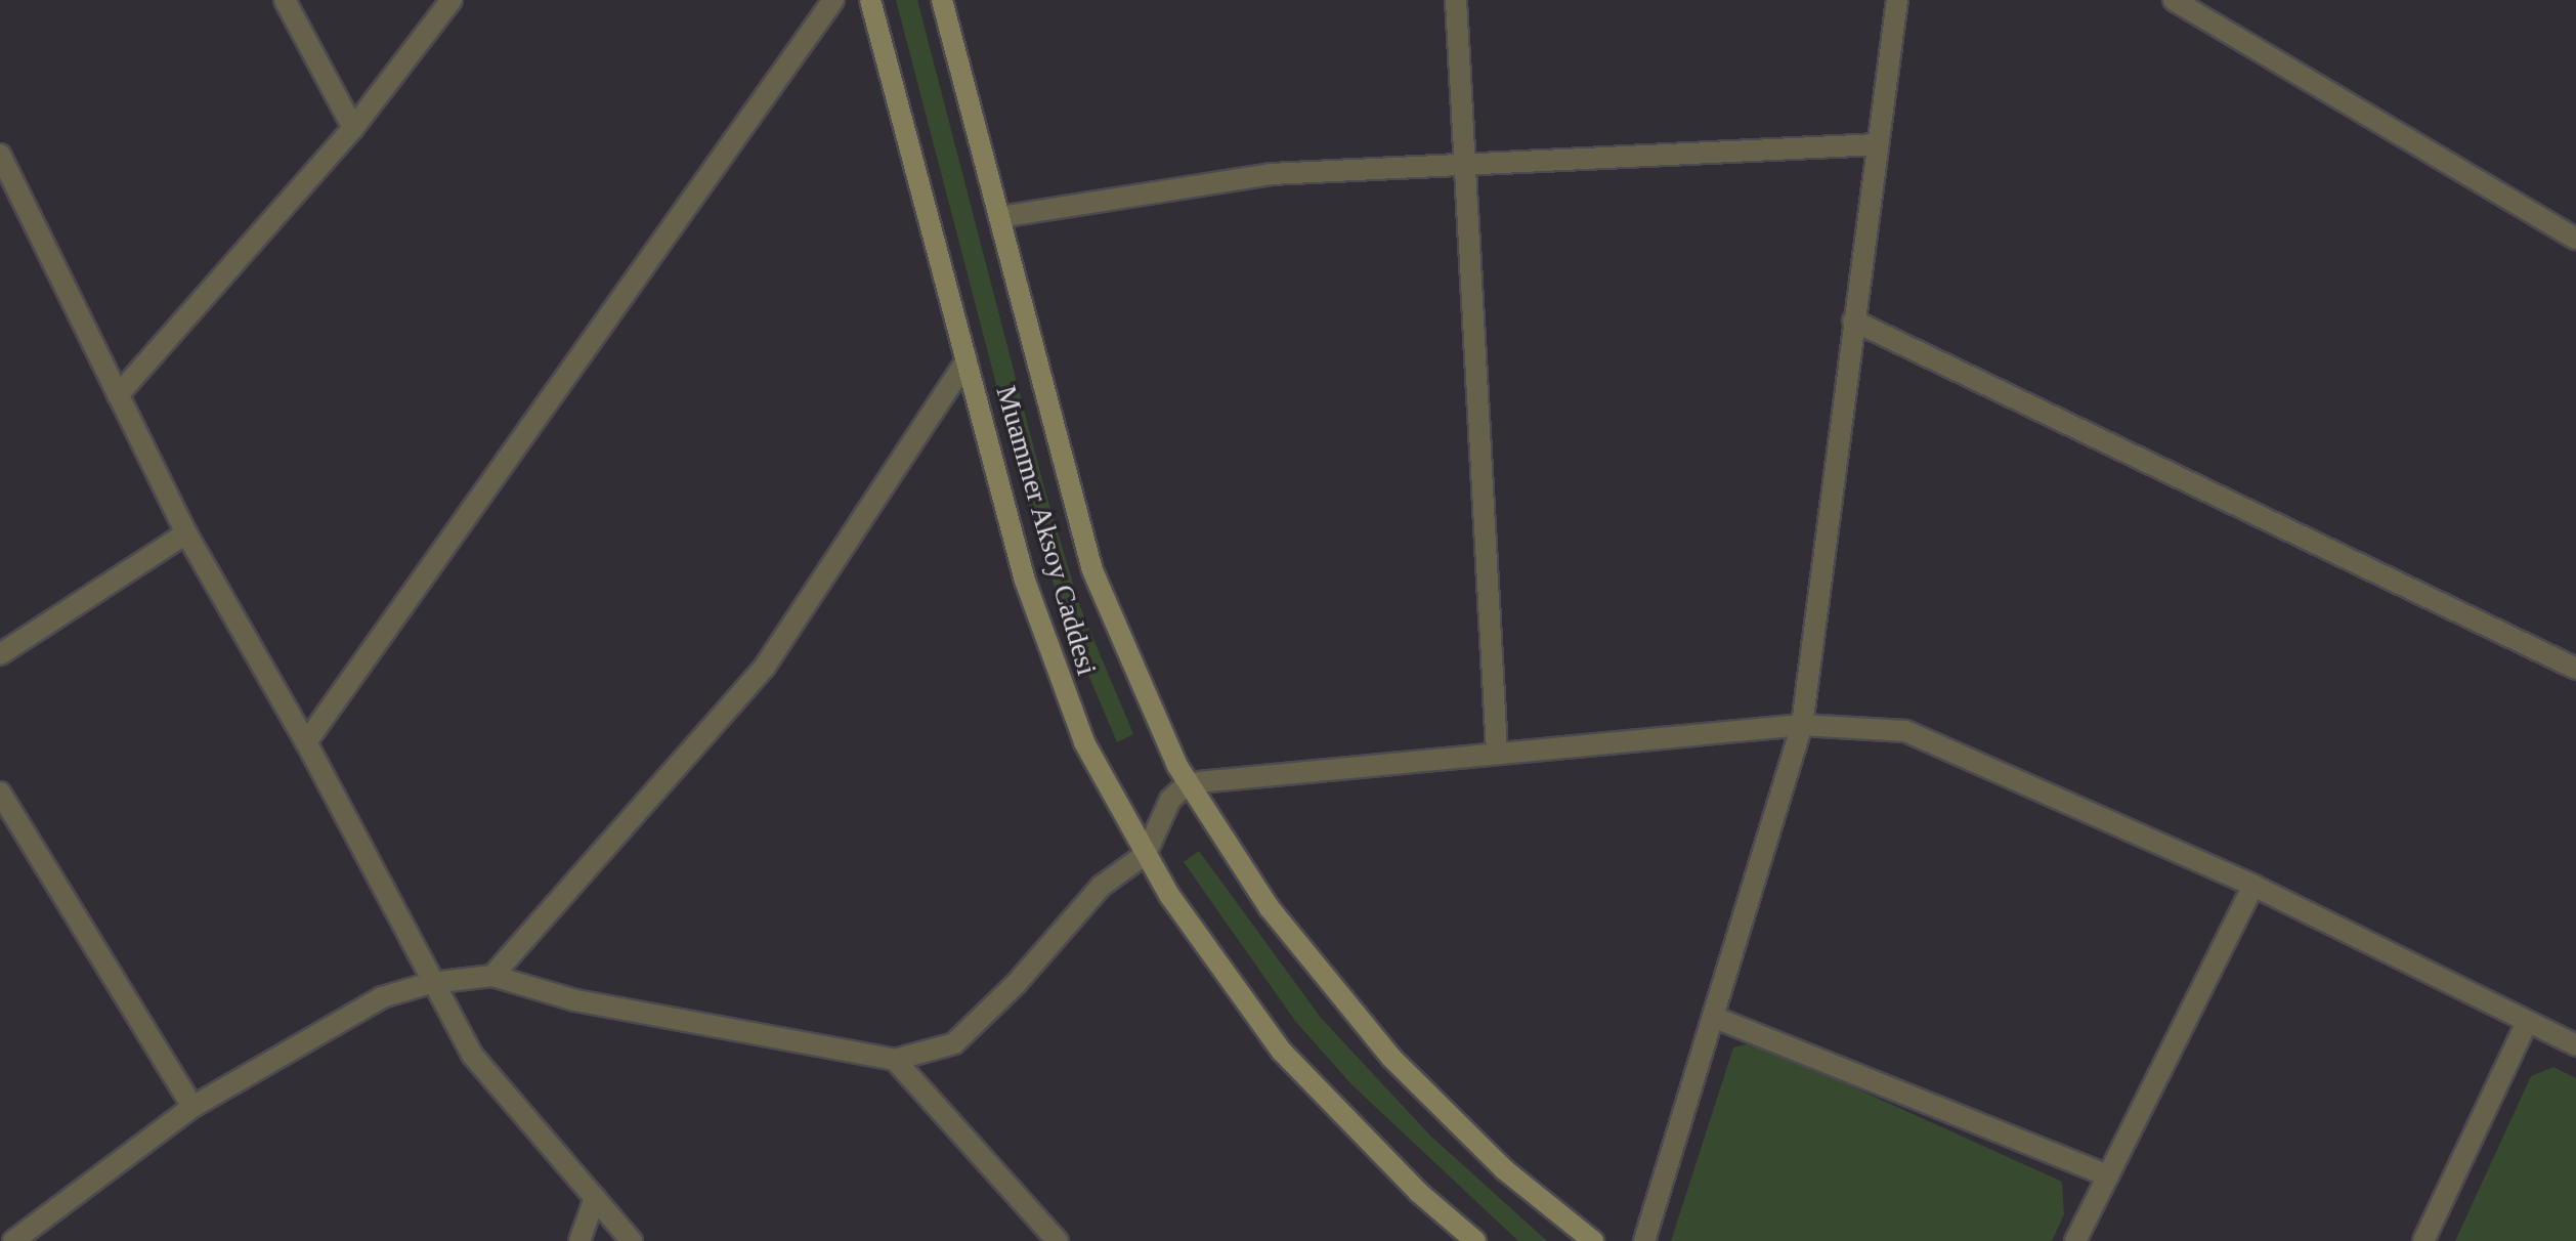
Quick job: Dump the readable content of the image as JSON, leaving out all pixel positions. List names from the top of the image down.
{
  "streets": {
    "main road": ["Muammer Aksoy Caddesi"]
  }
}
